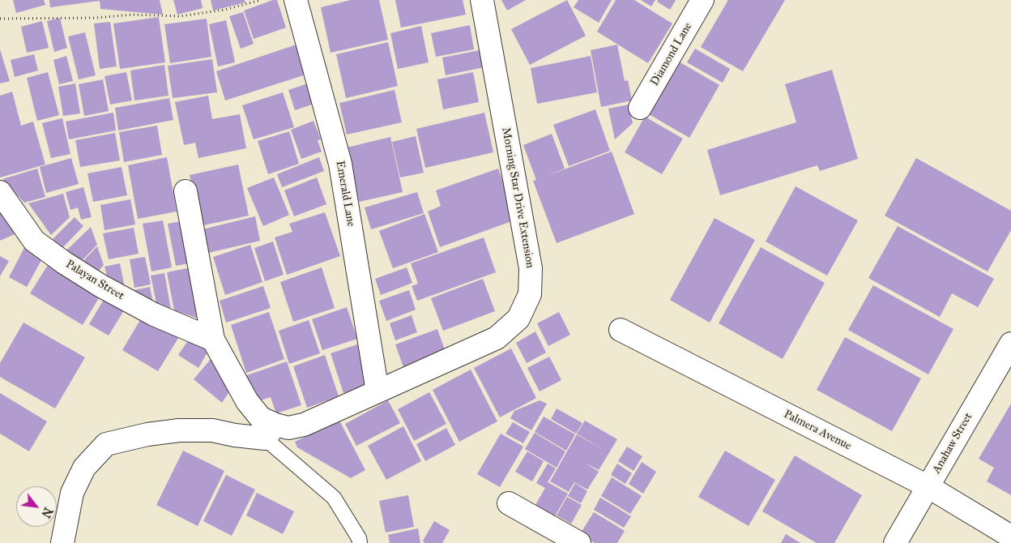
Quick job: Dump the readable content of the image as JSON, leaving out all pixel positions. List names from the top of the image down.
{
  "streets": {
    "street": [
      "Diamond Lane",
      "Emerald Lane",
      "Morning Star Drive Extension",
      "Palayan Street",
      "Palmera Avenue",
      "Anahaw Street"
    ]
  },
  "crossings": [
    ["Emerald Lane", "Morning Star Drive Extension"],
    ["Palmera Avenue", "Anahaw Street"]
  ],
  "north": "bottom right"
}
